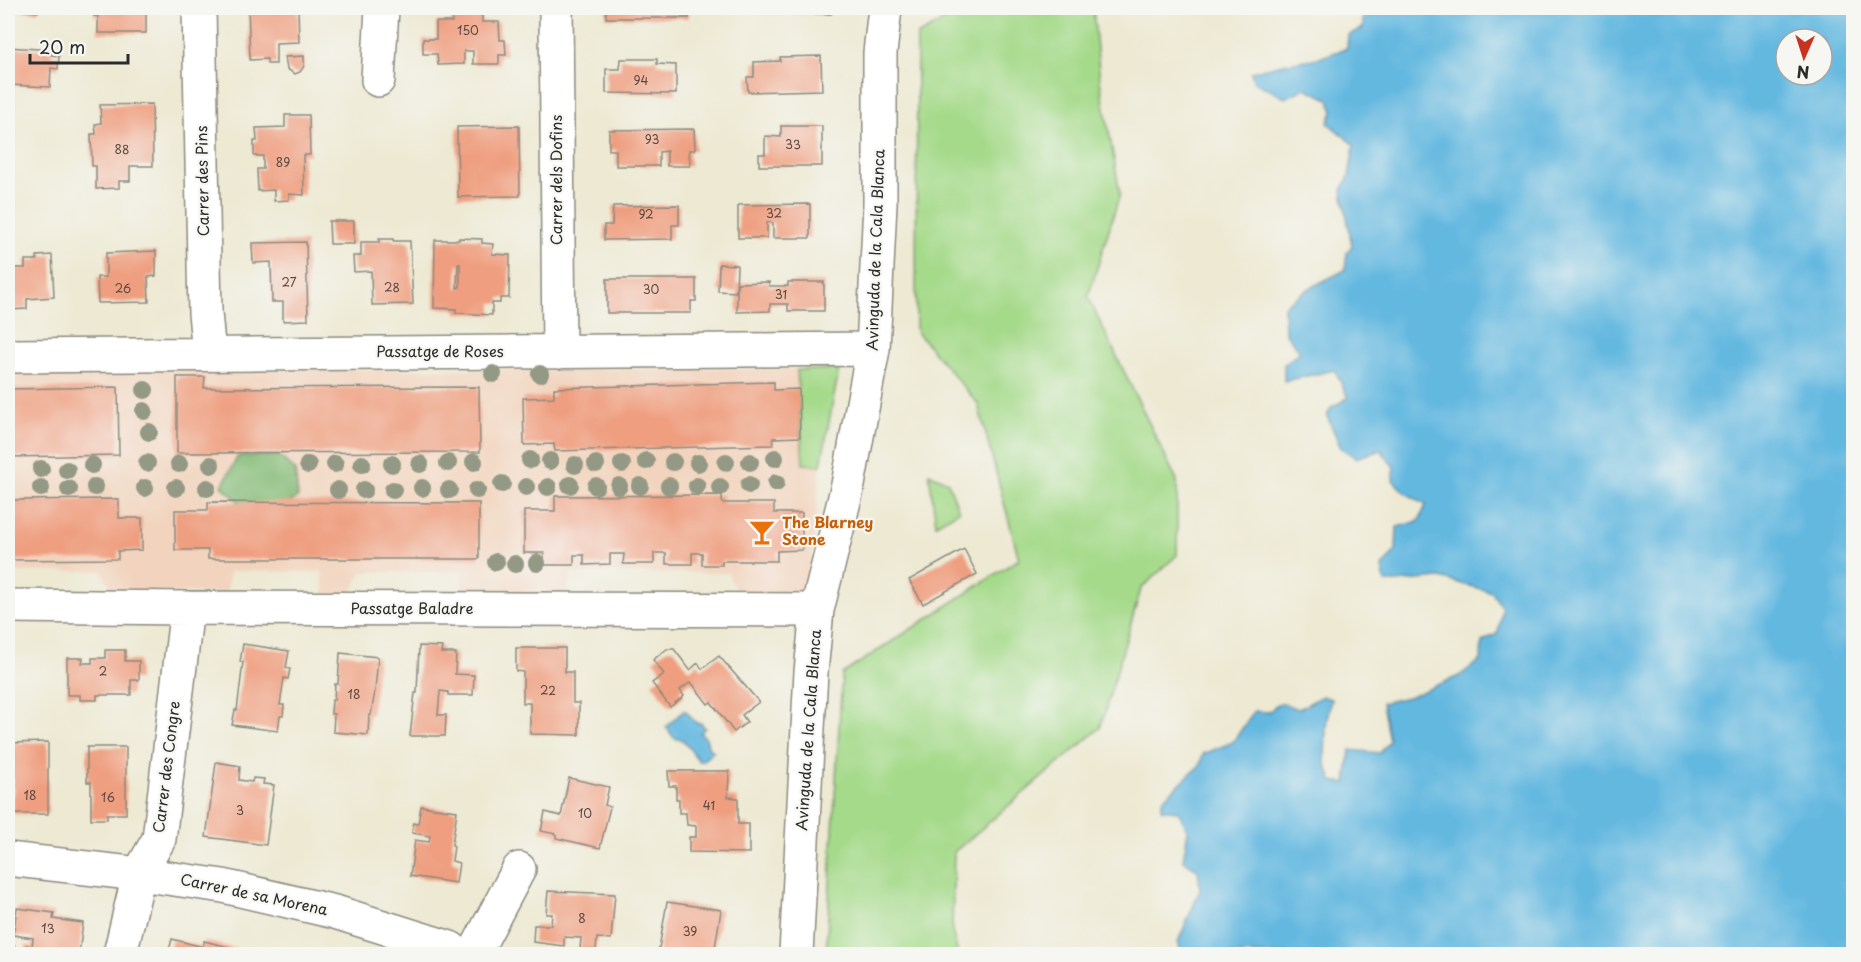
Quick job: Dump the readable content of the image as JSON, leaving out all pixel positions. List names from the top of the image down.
{
  "streets": {
    "street": [
      "Carrer dels Dofins",
      "Carrer des Pins",
      "Avinguda de la Cala Blanca",
      "Passatge de Roses",
      "Passatge Baladre",
      "Carrer des Congre",
      "Carrer de sa Morena"
    ]
  },
  "crossings": [
    ["Carrer dels Dofins", "Passatge de Roses"],
    ["Carrer des Pins", "Passatge de Roses"],
    ["Avinguda de la Cala Blanca", "Passatge de Roses"],
    ["Avinguda de la Cala Blanca", "Passatge Baladre"],
    ["Passatge Baladre", "Carrer des Congre"],
    ["Carrer des Congre", "Carrer de sa Morena"]
  ],
  "places": {
    "bar": ["The Blarney Stone"]
  },
  "house_numbers": [
    "150",
    "94",
    "93",
    "33",
    "88",
    "89",
    "32",
    "92",
    "27",
    "28",
    "26",
    "30",
    "31",
    "2",
    "22",
    "18",
    "18",
    "16",
    "41",
    "3",
    "10",
    "8",
    "13",
    "39"
  ],
  "scale_bar": "20 m",
  "north": "bottom"
}
